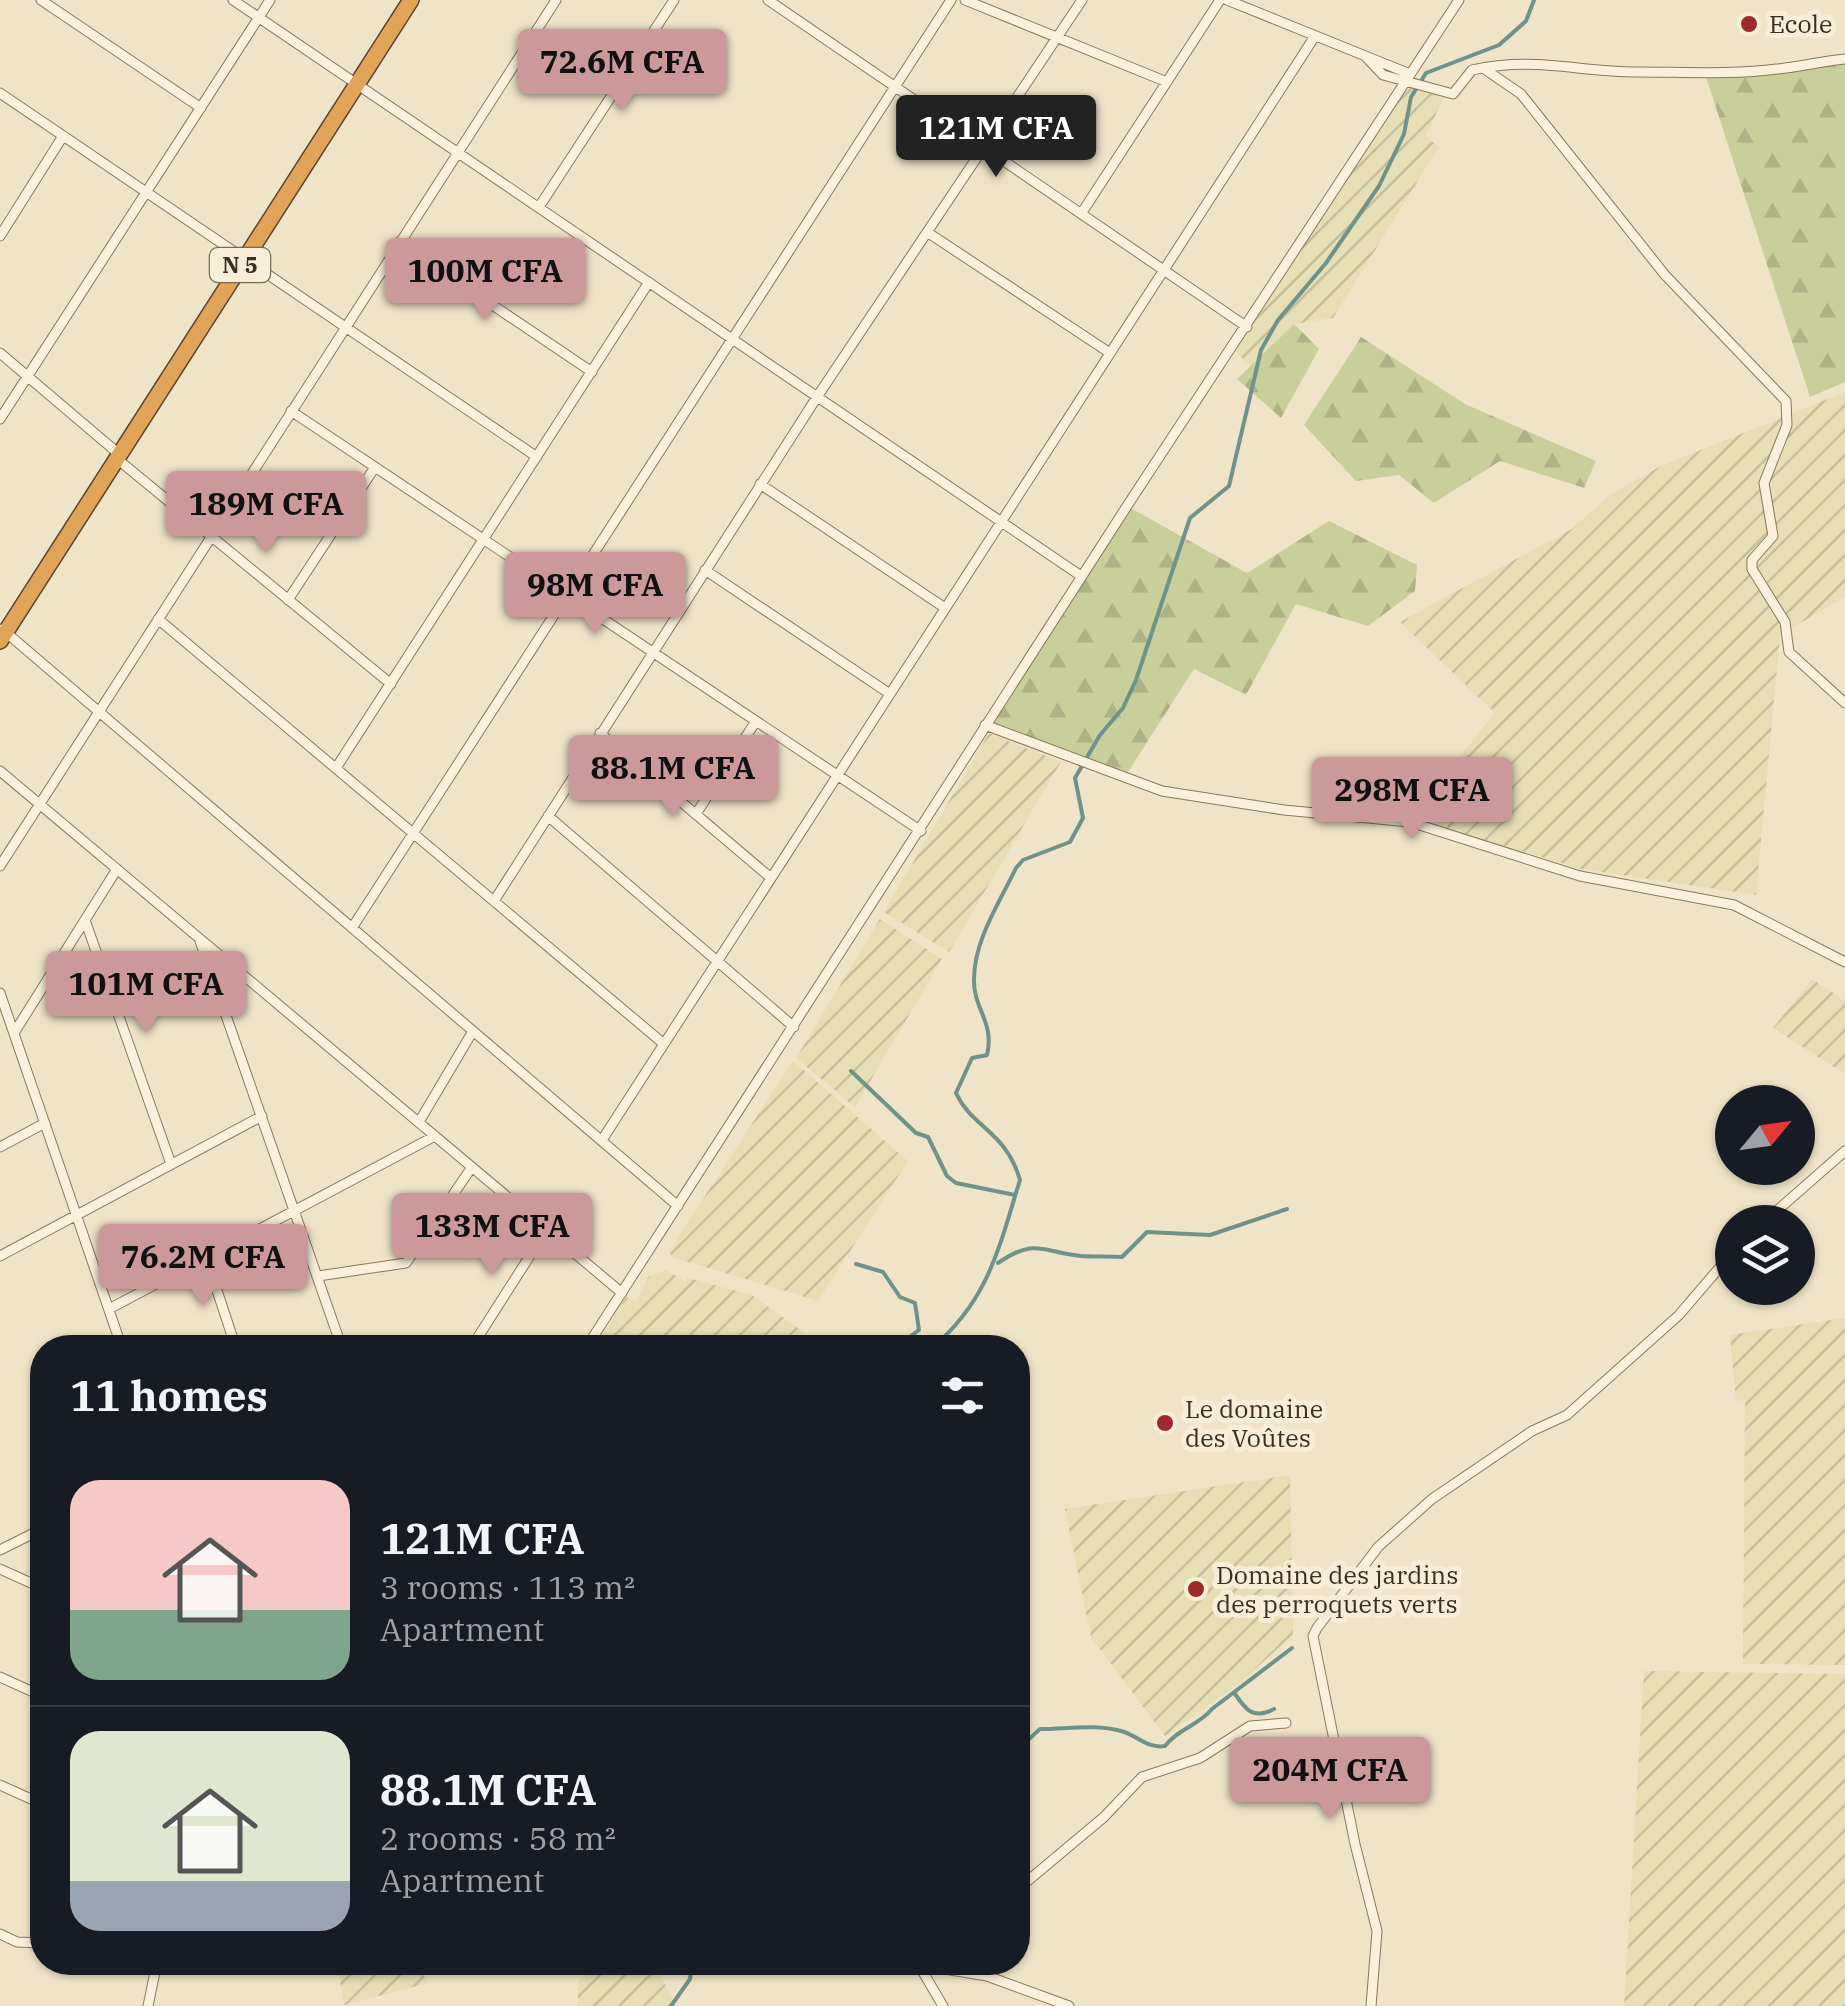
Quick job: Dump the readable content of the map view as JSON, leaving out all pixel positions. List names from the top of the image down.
{
  "streets": {
    "highway": ["N 5"]
  },
  "places": ["Ecole", "Le domaine des Voûtes", "Domaine des jardins des perroquets verts"],
  "north": "top right",
  "page": {
    "price": [
      "72.6M CFA",
      "121M CFA",
      "100M CFA",
      "189M CFA",
      "98M CFA",
      "88.1M CFA",
      "298M CFA",
      "101M CFA",
      "133M CFA",
      "76.2M CFA",
      "204M CFA"
    ],
    "heading": "11 homes",
    "list": [
      {
        "name": "121M CFA",
        "note": "3 rooms · 113 m² · Apartment"
      },
      {
        "name": "88.1M CFA",
        "note": "2 rooms · 58 m² · Apartment"
      }
    ]
  }
}
